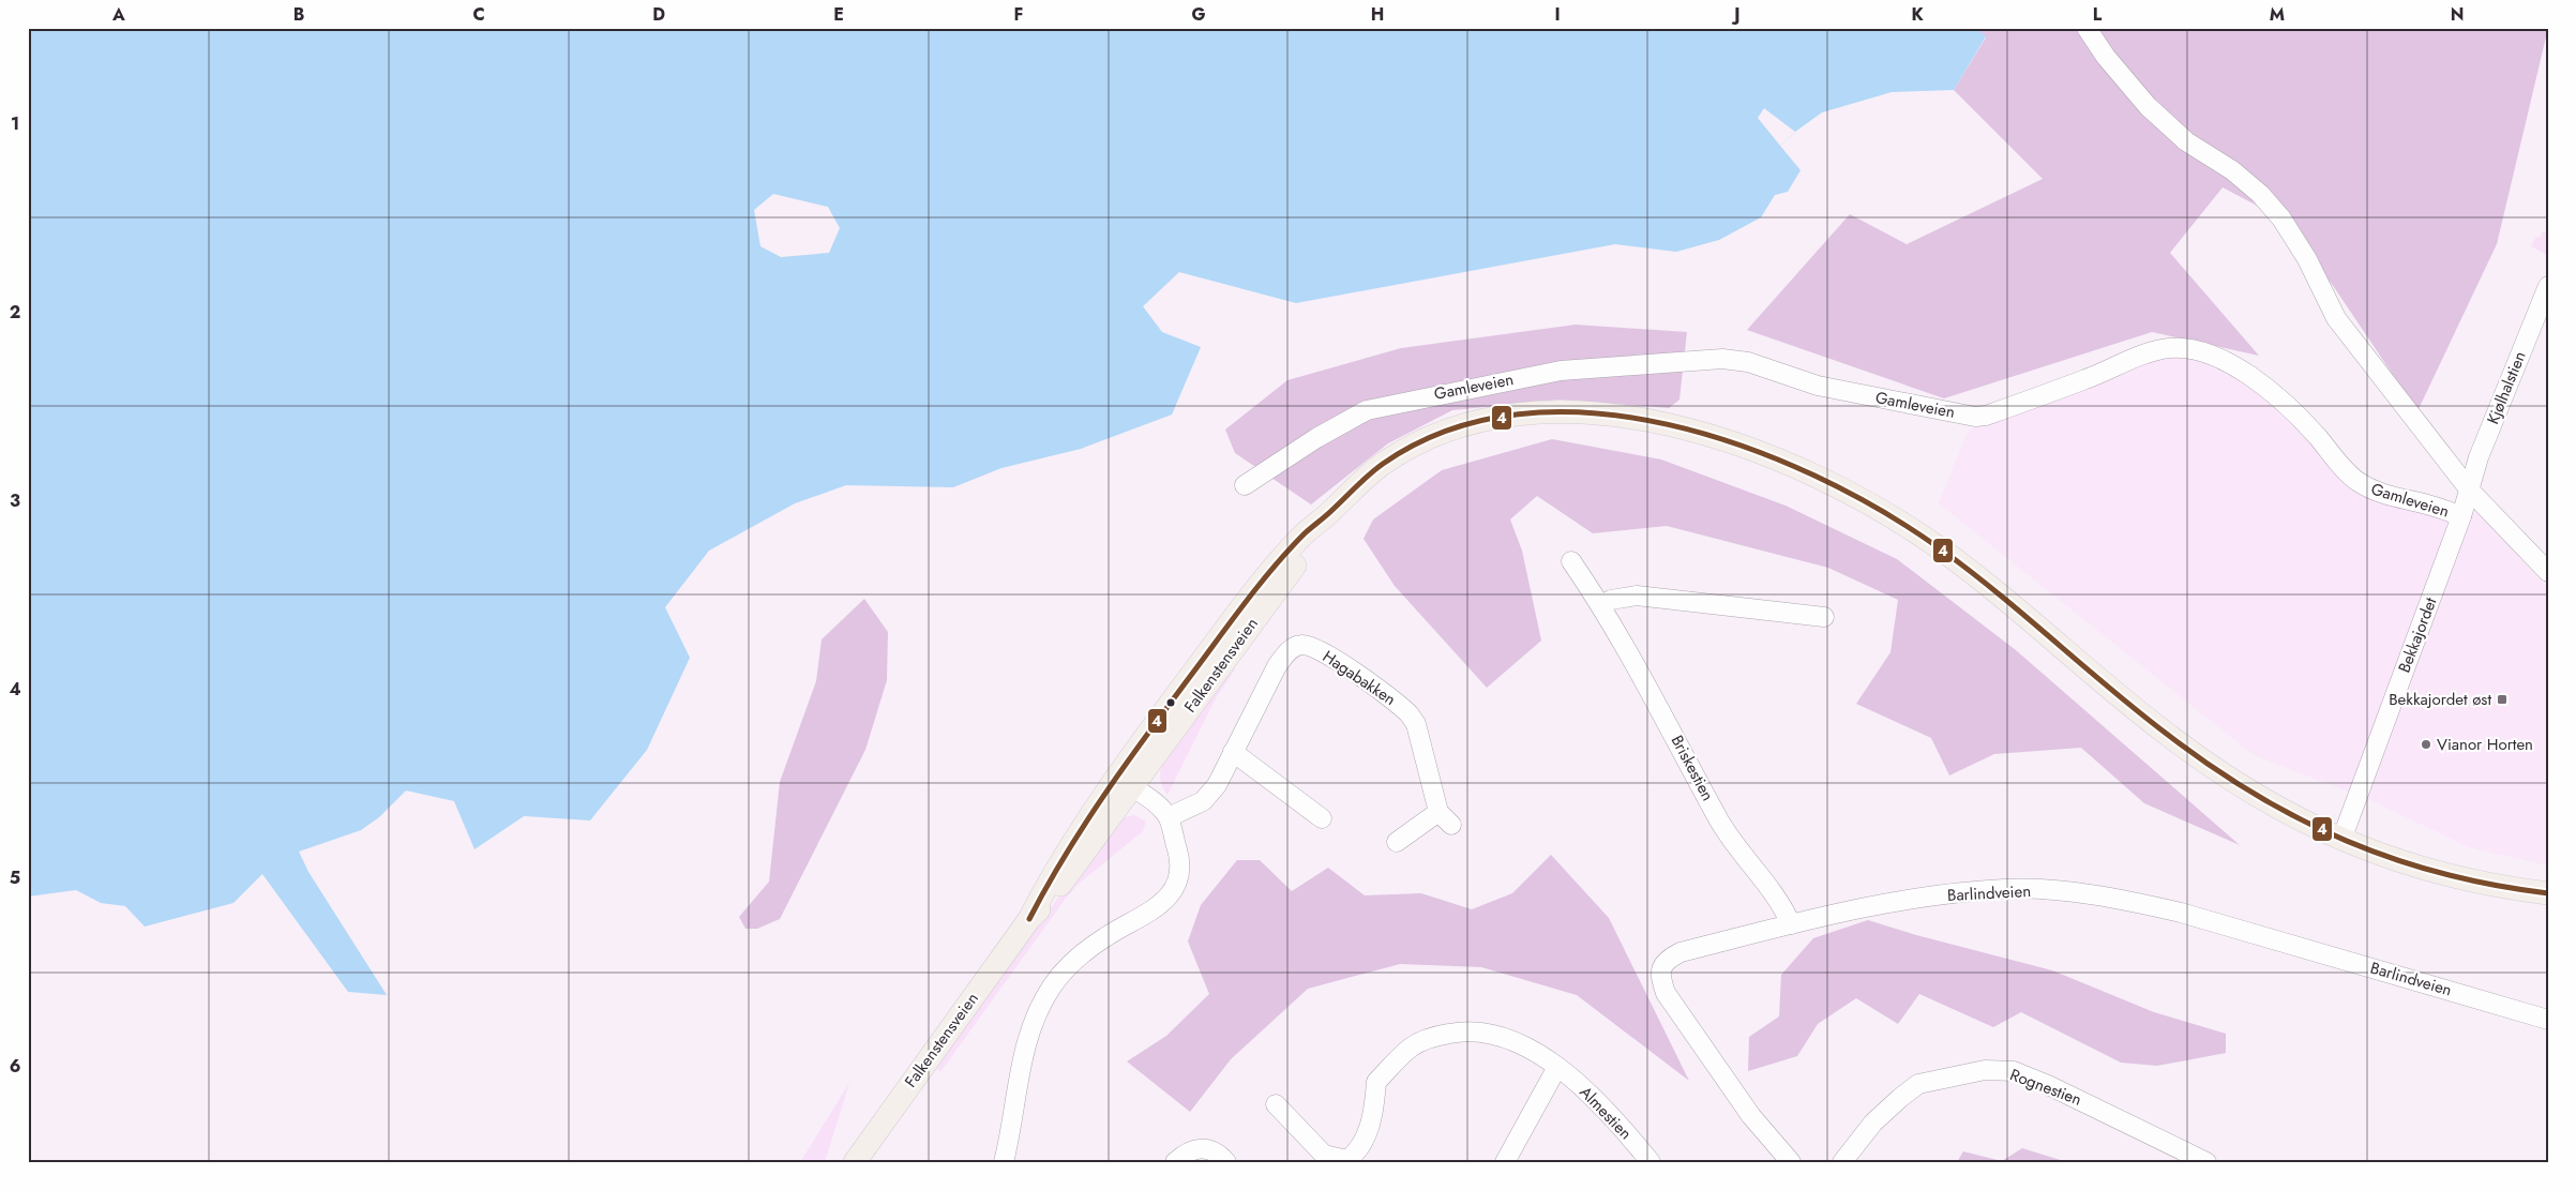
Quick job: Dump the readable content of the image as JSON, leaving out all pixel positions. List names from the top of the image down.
{
  "streets": {
    "main road": ["Falkenstensveien"],
    "street": [
      "Gamleveien",
      "Kjølhalstien",
      "Bekkajordet",
      "Hagabakken",
      "Briskestien",
      "Barlindveien",
      "Rognestien",
      "Almestien"
    ]
  },
  "crossings": [
    ["Gamleveien", "Kjølhalstien"],
    ["Gamleveien", "Bekkajordet"],
    ["Kjølhalstien", "Bekkajordet"],
    ["Bekkajordet", "Falkenstensveien"],
    ["Briskestien", "Barlindveien"]
  ],
  "places": {
    "transit": ["Bekkajordet øst"],
    "other": ["Vianor Horten"]
  },
  "lines": ["transit line 4"],
  "grid": {
    "columns": [
      "A",
      "B",
      "C",
      "D",
      "E",
      "F",
      "G",
      "H",
      "I",
      "J",
      "K",
      "L",
      "M",
      "N"
    ],
    "rows": [
      "1",
      "2",
      "3",
      "4",
      "5",
      "6"
    ]
  }
}
